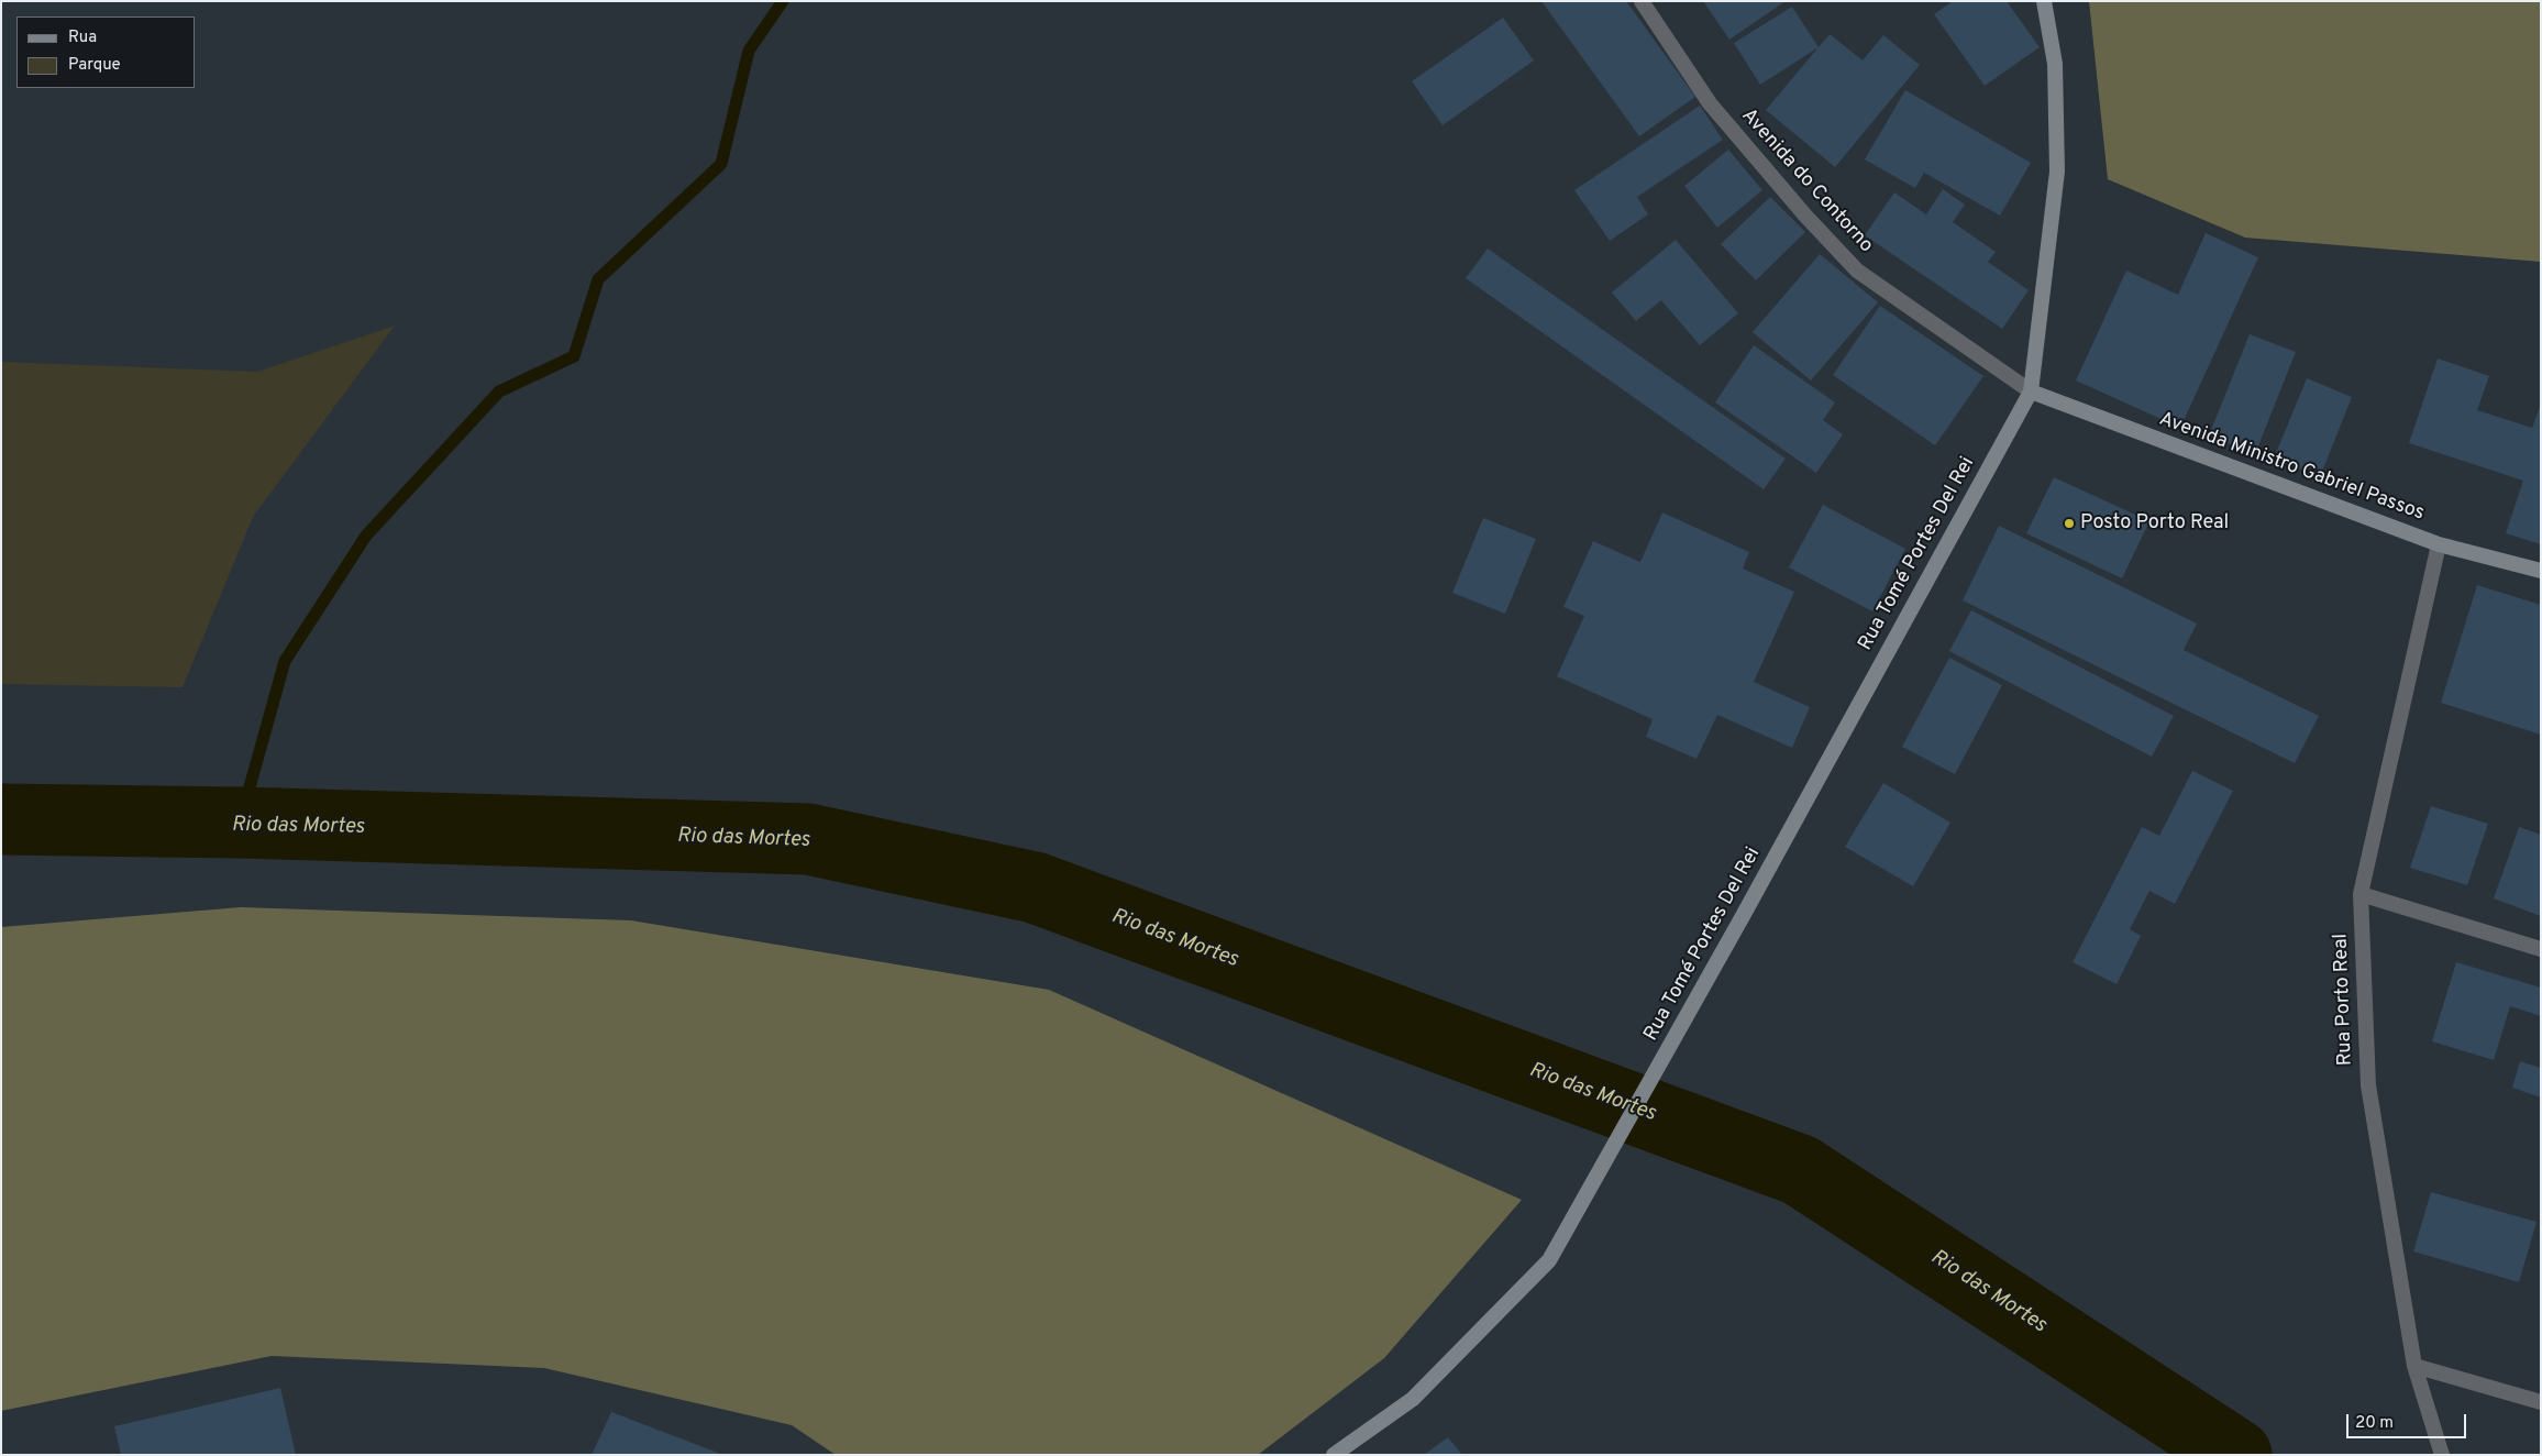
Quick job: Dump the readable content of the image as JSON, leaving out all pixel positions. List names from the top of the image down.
{
  "streets": {
    "main road": ["Avenida Ministro Gabriel Passos", "Rua Tomé Portes Del Rei"],
    "street": ["Avenida do Contorno", "Rua Porto Real"]
  },
  "crossings": [
    ["Avenida do Contorno", "Avenida Ministro Gabriel Passos"],
    ["Avenida do Contorno", "Rua Tomé Portes Del Rei"],
    ["Avenida Ministro Gabriel Passos", "Rua Tomé Portes Del Rei"],
    ["Avenida Ministro Gabriel Passos", "Rua Porto Real"]
  ],
  "water": ["Rio das Mortes"],
  "places": ["Posto Porto Real"],
  "legend": ["Rua", "Parque"],
  "scale_bar": "20 m"
}
